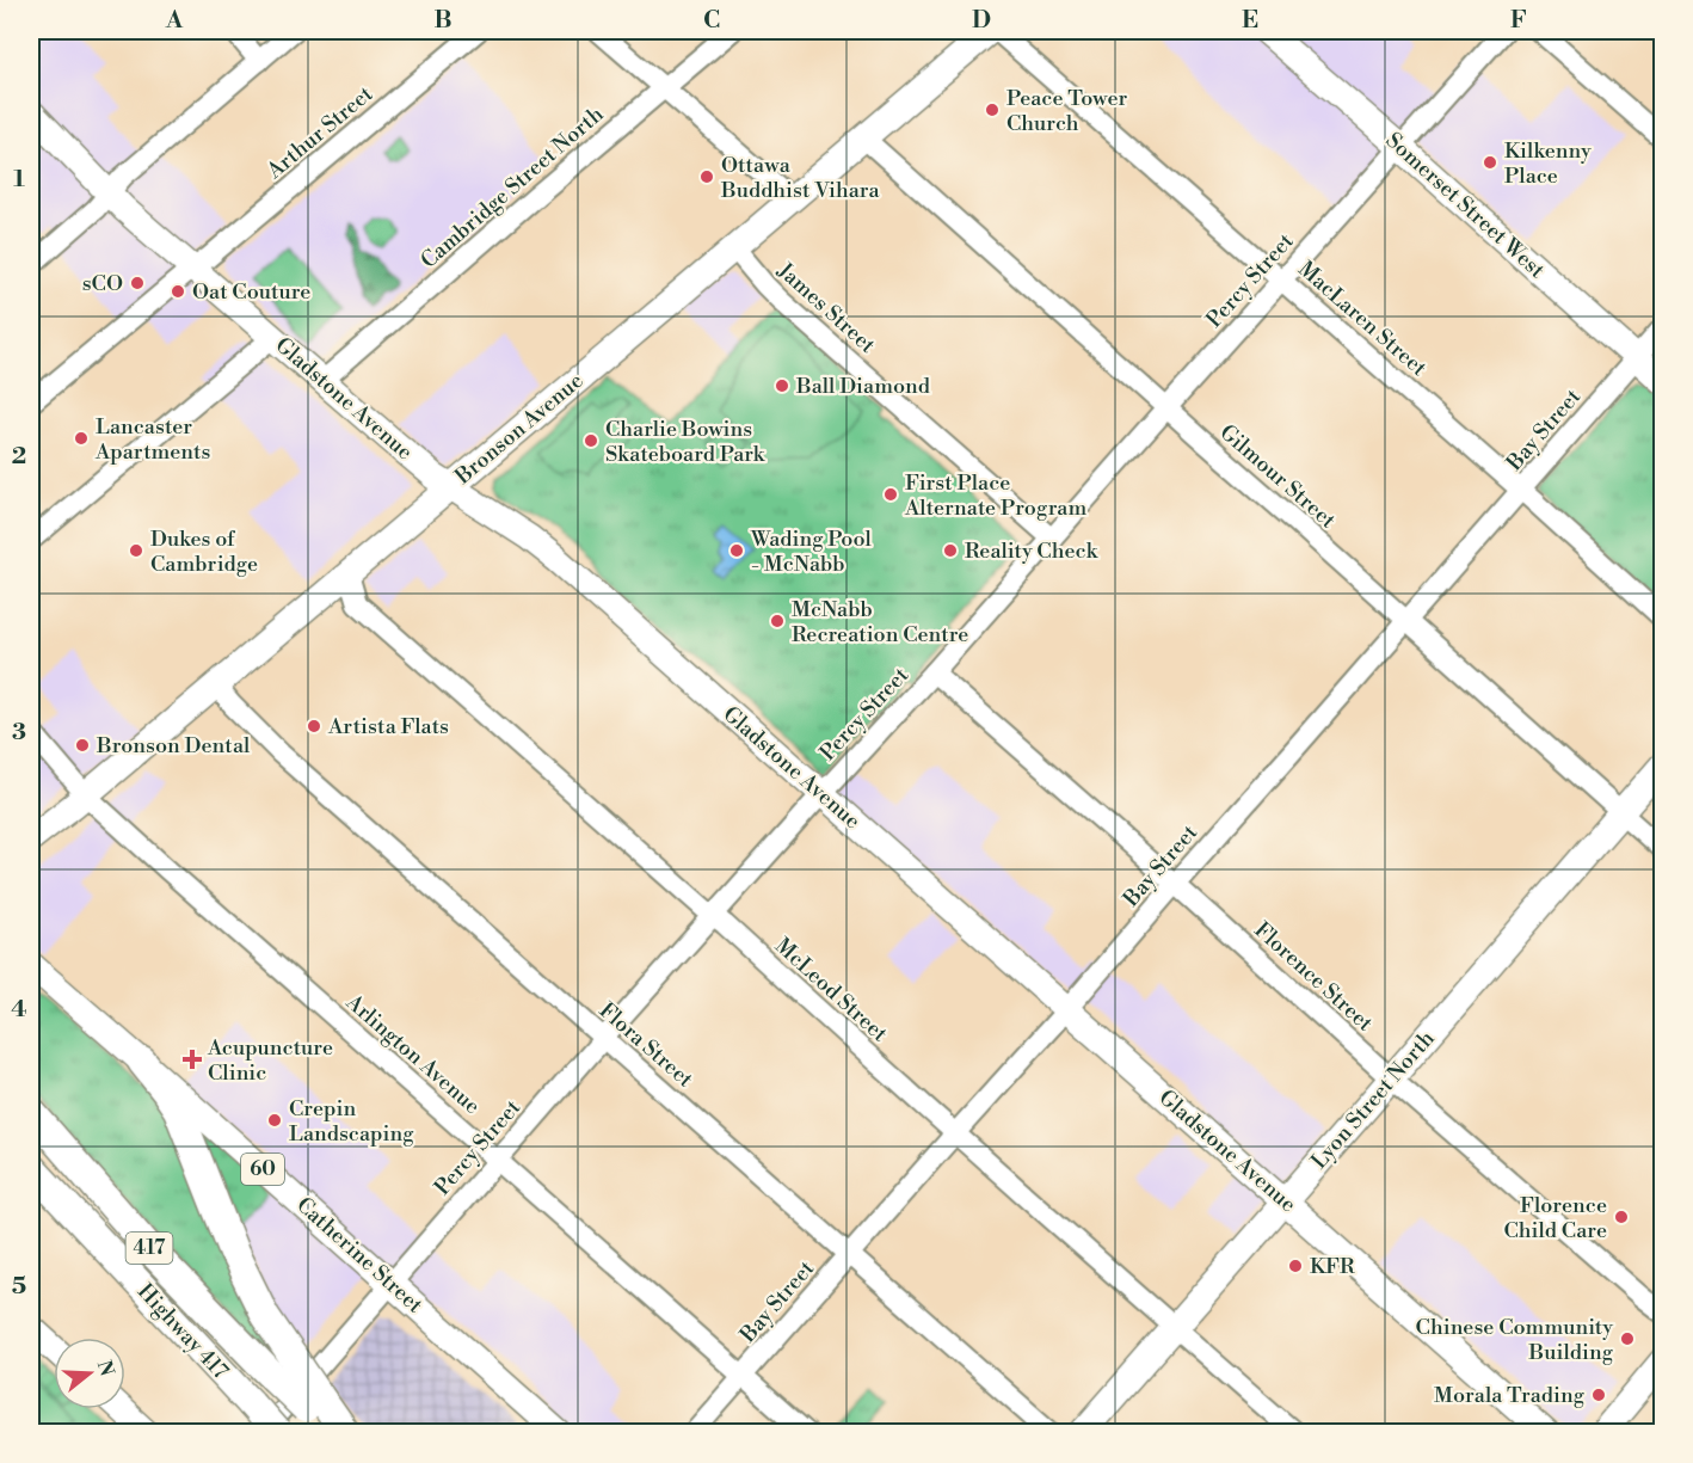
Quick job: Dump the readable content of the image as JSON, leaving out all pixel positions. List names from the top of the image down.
{
  "streets": {
    "highway": ["417", "Highway 417"],
    "main road": [
      "Somerset Street West",
      "Gladstone Avenue",
      "Bronson Avenue",
      "Lyon Street North",
      "60",
      "Catherine Street"
    ],
    "street": [
      "Arthur Street",
      "Cambridge Street North",
      "Percy Street",
      "James Street",
      "MacLaren Street",
      "Bay Street",
      "Gilmour Street",
      "Florence Street",
      "McLeod Street",
      "Flora Street",
      "Arlington Avenue"
    ]
  },
  "crossings": [
    ["Arthur Street", "Gladstone Avenue"],
    ["Cambridge Street North", "Gladstone Avenue"],
    ["Somerset Street West", "Percy Street"],
    ["Somerset Street West", "Bay Street"],
    ["Percy Street", "James Street"],
    ["Percy Street", "MacLaren Street"],
    ["Percy Street", "Gladstone Avenue"],
    ["Percy Street", "Gilmour Street"],
    ["Percy Street", "Florence Street"],
    ["Percy Street", "McLeod Street"],
    ["Percy Street", "Flora Street"],
    ["Percy Street", "Arlington Avenue"],
    ["Percy Street", "Catherine Street"],
    ["James Street", "Bronson Avenue"],
    ["MacLaren Street", "Bay Street"],
    ["Gladstone Avenue", "Bronson Avenue"],
    ["Gladstone Avenue", "Bay Street"],
    ["Gladstone Avenue", "Lyon Street North"],
    ["Bronson Avenue", "Gilmour Street"],
    ["Bronson Avenue", "McLeod Street"],
    ["Bronson Avenue", "Flora Street"],
    ["Bronson Avenue", "Arlington Avenue"],
    ["Bay Street", "Gilmour Street"],
    ["Bay Street", "Florence Street"],
    ["Bay Street", "McLeod Street"],
    ["Bay Street", "Flora Street"],
    ["Bay Street", "Arlington Avenue"],
    ["Gilmour Street", "Lyon Street North"],
    ["Florence Street", "Lyon Street North"],
    ["McLeod Street", "Lyon Street North"]
  ],
  "places": {
    "other": [
      "Peace Tower Church",
      "Kilkenny Place",
      "Ottawa Buddhist Vihara",
      "sCO",
      "Oat Couture",
      "Ball Diamond",
      "Lancaster Apartments",
      "Charlie Bowins Skateboard Park",
      "First Place Alternate Program",
      "Dukes of Cambridge",
      "Wading Pool - McNabb",
      "Reality Check",
      "McNabb Recreation Centre",
      "Artista Flats",
      "Bronson Dental",
      "Crepin Landscaping",
      "Florence Child Care",
      "KFR",
      "Chinese Community Building",
      "Morala Trading"
    ],
    "health": ["Acupuncture Clinic"]
  },
  "north": "right",
  "grid": {
    "columns": [
      "A",
      "B",
      "C",
      "D",
      "E",
      "F"
    ],
    "rows": [
      "1",
      "2",
      "3",
      "4",
      "5"
    ]
  }
}
